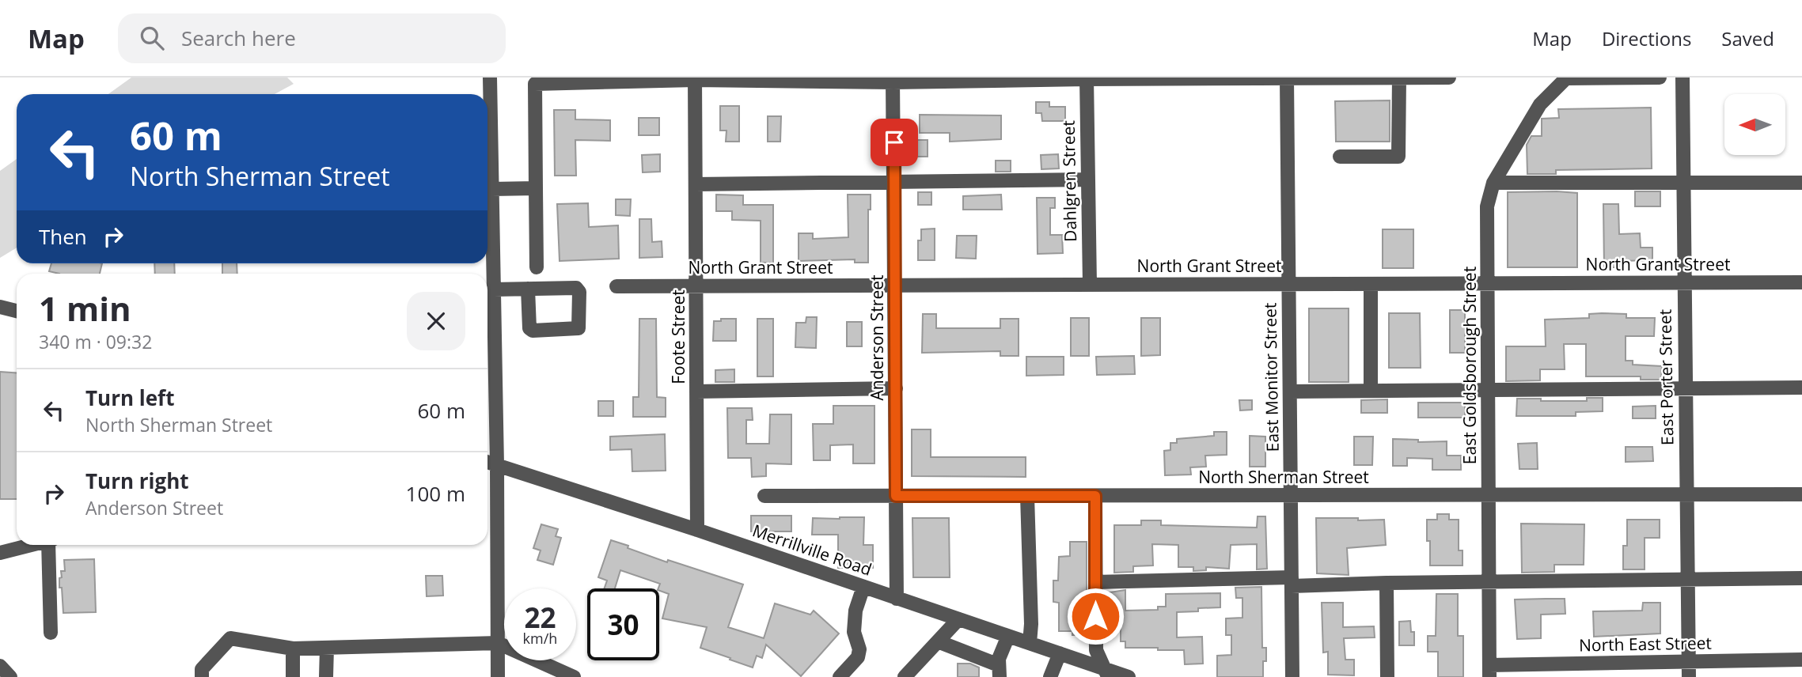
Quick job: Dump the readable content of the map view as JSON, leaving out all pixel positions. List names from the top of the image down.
{
  "streets": {
    "street": [
      "Dahlgren Street",
      "North Grant Street",
      "Foote Street",
      "Anderson Street",
      "East Goldsborough Street",
      "East Monitor Street",
      "East Porter Street",
      "North Sherman Street",
      "Merrillville Road",
      "North East Street"
    ]
  },
  "crossings": [
    ["Dahlgren Street", "North Grant Street"],
    ["North Grant Street", "Foote Street"],
    ["North Grant Street", "Anderson Street"],
    ["North Grant Street", "East Goldsborough Street"],
    ["North Grant Street", "East Monitor Street"],
    ["North Grant Street", "East Porter Street"],
    ["Foote Street", "Merrillville Road"],
    ["Anderson Street", "North Sherman Street"],
    ["Anderson Street", "Merrillville Road"],
    ["East Goldsborough Street", "North Sherman Street"],
    ["East Goldsborough Street", "North East Street"],
    ["East Monitor Street", "North Sherman Street"],
    ["East Porter Street", "North Sherman Street"],
    ["East Porter Street", "North East Street"]
  ],
  "north": "left",
  "page": {
    "header": "Map",
    "search": "Search here",
    "nav": ["Map", "Directions", "Saved"],
    "turn": ["60 m", "North Sherman Street"],
    "then": "Then",
    "heading": ["1 min", "340 m · 09:32"],
    "list": [
      {
        "name": "Turn left",
        "note": "North Sherman Street",
        "value": "60 m"
      },
      {
        "name": "Turn right",
        "note": "Anderson Street",
        "value": "100 m"
      }
    ],
    "speed": "22 km/h",
    "limit": "30"
  }
}
